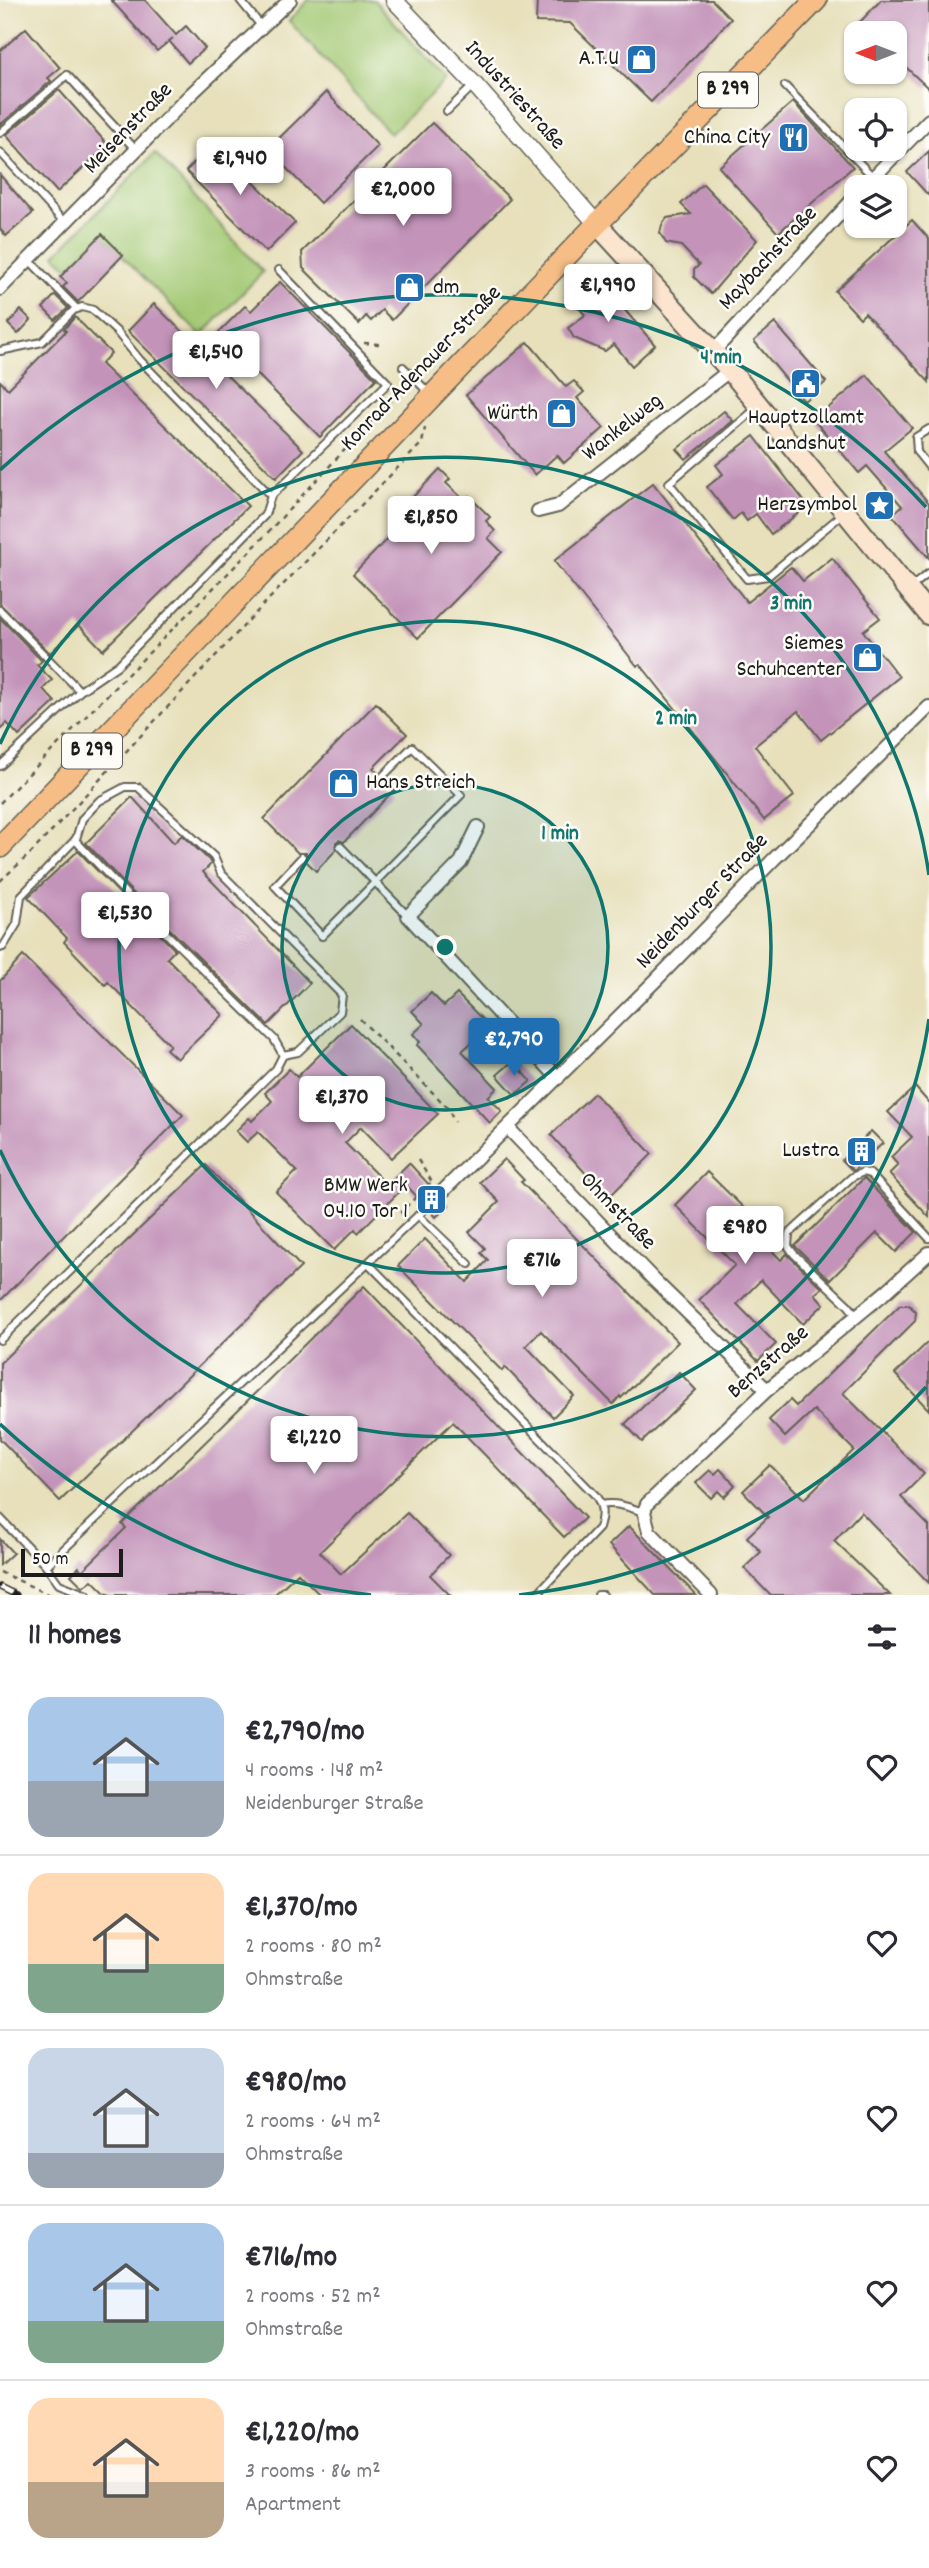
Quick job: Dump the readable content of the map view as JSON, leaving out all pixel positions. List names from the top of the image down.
{
  "streets": {
    "main road": ["B 299", "Konrad-Adenauer-Straße"],
    "street": [
      "Industriestraße",
      "Meisenstraße",
      "Maybachstraße",
      "Wankelweg",
      "Neidenburger Straße",
      "Ohmstraße",
      "Benzstraße"
    ]
  },
  "crossings": [
    ["Industriestraße", "Konrad-Adenauer-Straße"],
    ["Neidenburger Straße", "Ohmstraße"],
    ["Ohmstraße", "Benzstraße"]
  ],
  "places": {
    "shop": [
      "A.T.U",
      "dm",
      "Würth",
      "Siemes Schuhcenter",
      "Hans Streich"
    ],
    "restaurant": ["China City"],
    "public building": ["Hauptzollamt Landshut"],
    "place": ["Herzsymbol"],
    "building": ["Lustra", "BMW Werk 04.10 Tor 1"]
  },
  "scale_bar": "50 m",
  "north": "left",
  "page": {
    "price": [
      "€1,940",
      "€2,000",
      "€1,990",
      "€1,540",
      "€1,850",
      "€1,530",
      "€2,790",
      "€1,370",
      "€980",
      "€716",
      "€1,220"
    ],
    "scale": "50 m",
    "heading": "11 homes",
    "list": [
      {
        "name": "€2,790/mo",
        "note": "4 rooms · 148 m² · Neidenburger Straße"
      },
      {
        "name": "€1,370/mo",
        "note": "2 rooms · 80 m² · Ohmstraße"
      },
      {
        "name": "€980/mo",
        "note": "2 rooms · 64 m² · Ohmstraße"
      },
      {
        "name": "€716/mo",
        "note": "2 rooms · 52 m² · Ohmstraße"
      },
      {
        "name": "€1,220/mo",
        "note": "3 rooms · 86 m² · Apartment"
      }
    ]
  },
  "rings": [
    "4 min",
    "3 min",
    "2 min",
    "1 min"
  ]
}
